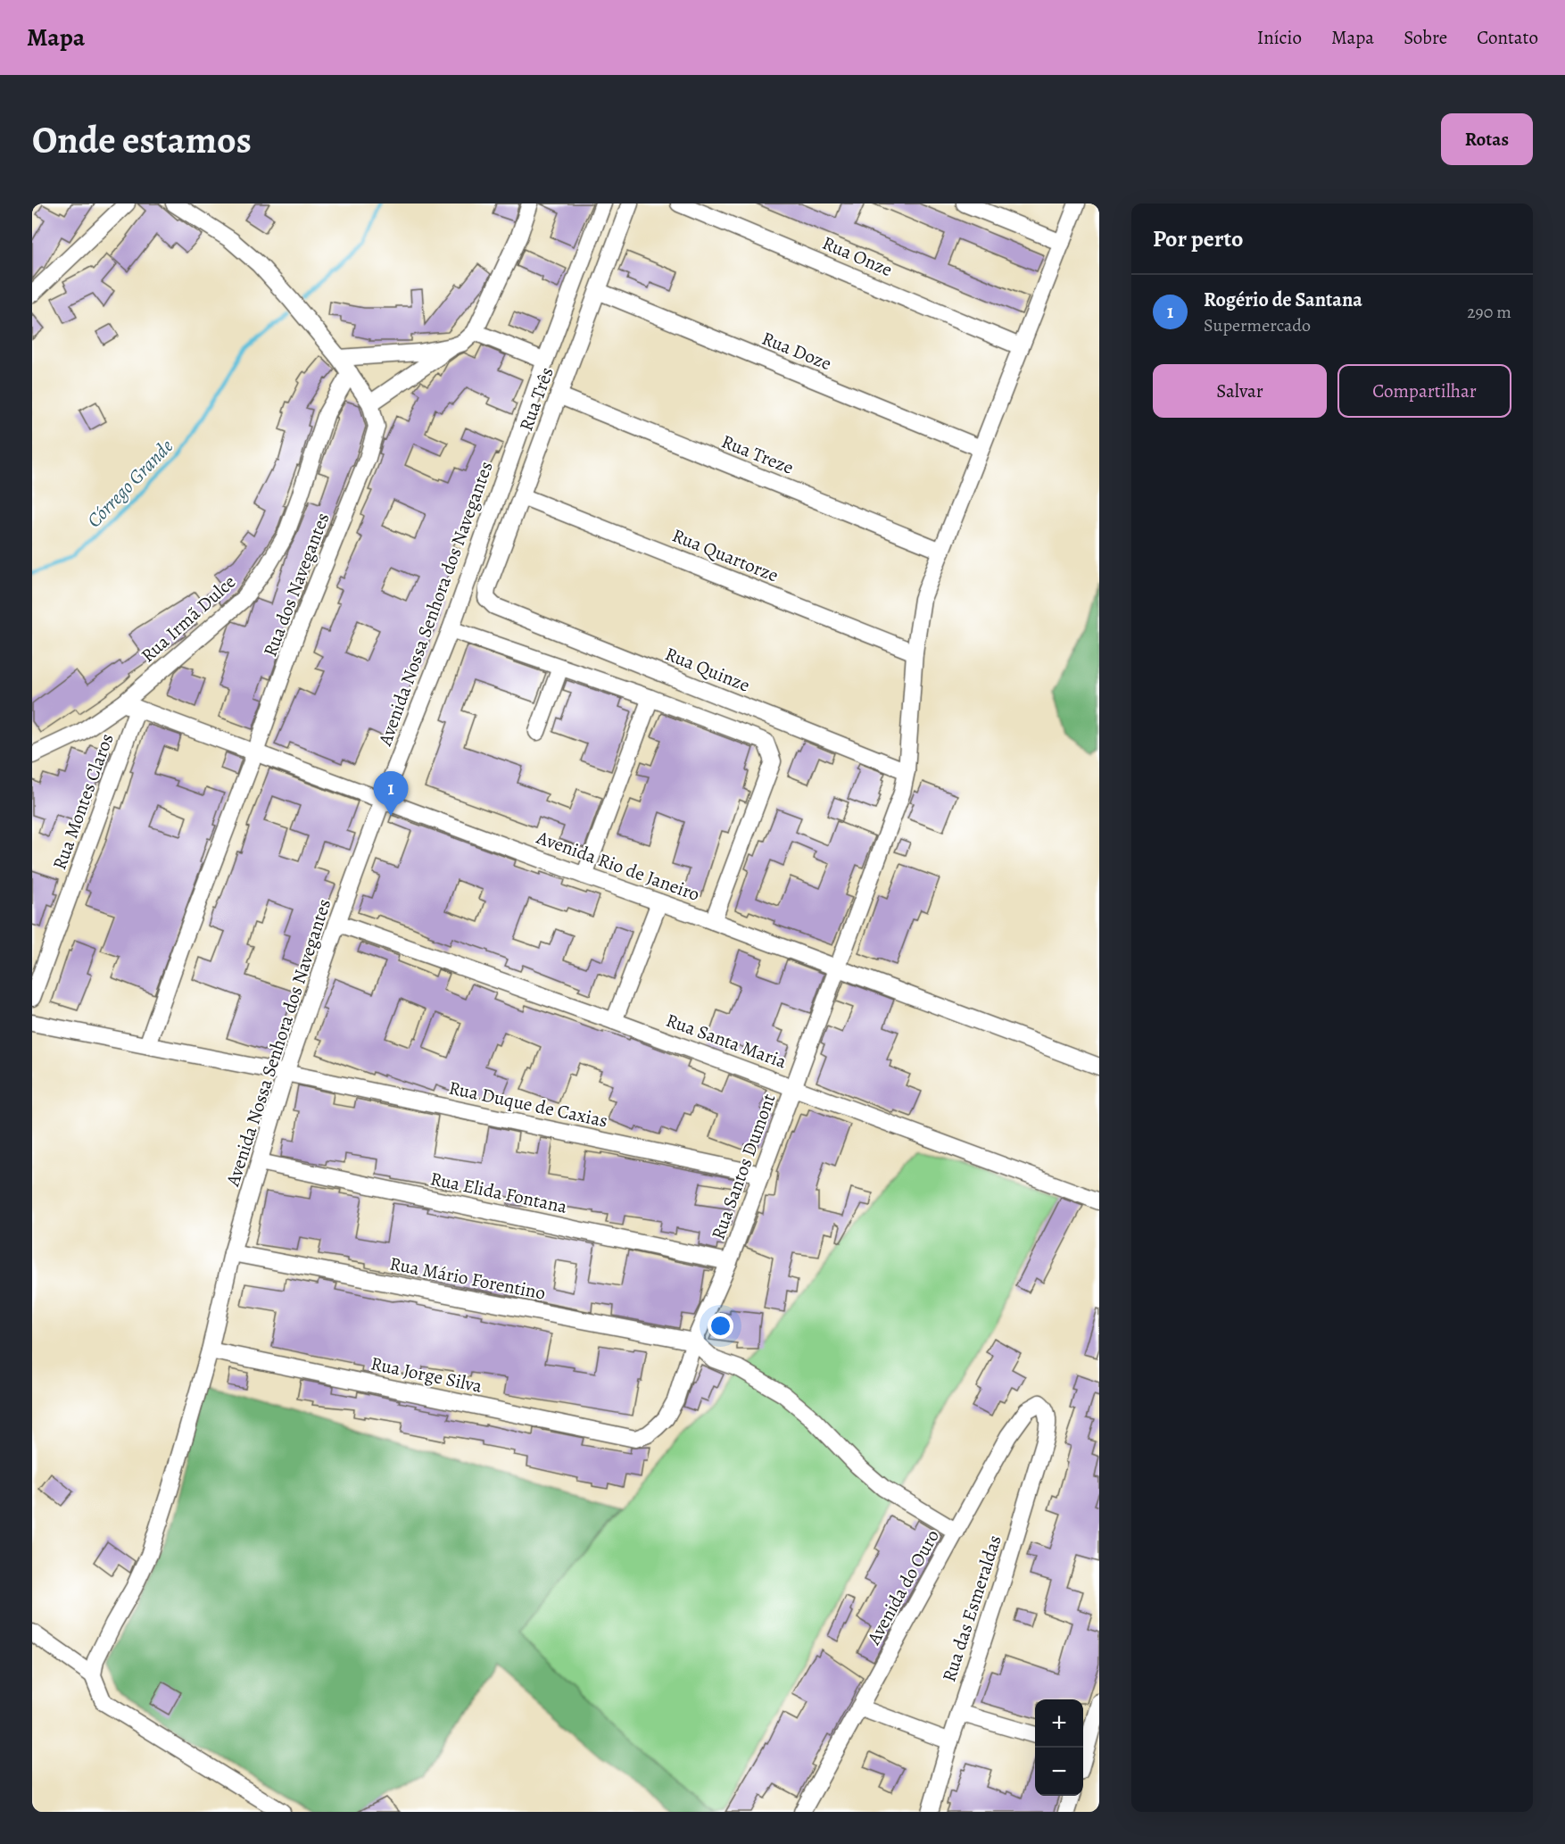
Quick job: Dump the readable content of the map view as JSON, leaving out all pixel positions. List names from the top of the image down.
{
  "streets": {
    "street": [
      "Rua Onze",
      "Rua Doze",
      "Rua Três",
      "Rua Treze",
      "Rua Quartorze",
      "Rua dos Navegantes",
      "Avenida Nossa Senhora dos Navegantes",
      "Rua Irmã Dulce",
      "Rua Quinze",
      "Rua Montes Claros",
      "Avenida Rio de Janeiro",
      "Rua Santa Maria",
      "Rua Duque de Caxias",
      "Rua Santos Dumont",
      "Rua Elida Fontana",
      "Rua Mário Forentino",
      "Rua Jorge Silva",
      "Avenida do Ouro",
      "Rua das Esmeraldas"
    ]
  },
  "crossings": [
    ["Rua Onze", "Rua Santos Dumont"],
    ["Rua Doze", "Rua Três"],
    ["Rua Doze", "Rua Santos Dumont"],
    ["Rua Três", "Rua Treze"],
    ["Rua Três", "Rua Quartorze"],
    ["Rua Três", "Rua Quinze"],
    ["Rua Treze", "Rua Santos Dumont"],
    ["Rua Quartorze", "Rua Santos Dumont"],
    ["Rua dos Navegantes", "Rua Irmã Dulce"],
    ["Rua dos Navegantes", "Avenida Rio de Janeiro"],
    ["Rua dos Navegantes", "Rua Duque de Caxias"],
    ["Avenida Nossa Senhora dos Navegantes", "Avenida Rio de Janeiro"],
    ["Avenida Nossa Senhora dos Navegantes", "Rua Santa Maria"],
    ["Avenida Nossa Senhora dos Navegantes", "Rua Duque de Caxias"],
    ["Avenida Nossa Senhora dos Navegantes", "Rua Elida Fontana"],
    ["Avenida Nossa Senhora dos Navegantes", "Rua Mário Forentino"],
    ["Avenida Nossa Senhora dos Navegantes", "Rua Jorge Silva"],
    ["Rua Irmã Dulce", "Rua Montes Claros"],
    ["Rua Irmã Dulce", "Avenida Rio de Janeiro"],
    ["Rua Quinze", "Rua Santos Dumont"],
    ["Rua Montes Claros", "Avenida Rio de Janeiro"],
    ["Avenida Rio de Janeiro", "Rua Santos Dumont"],
    ["Rua Santa Maria", "Rua Santos Dumont"],
    ["Rua Duque de Caxias", "Rua Santos Dumont"],
    ["Rua Santos Dumont", "Rua Elida Fontana"],
    ["Rua Santos Dumont", "Rua Mário Forentino"],
    ["Rua Santos Dumont", "Rua Jorge Silva"],
    ["Avenida do Ouro", "Rua das Esmeraldas"]
  ],
  "water": ["Córrego Grande"],
  "page": {
    "header": "Mapa",
    "nav": [
      "Início",
      "Mapa",
      "Sobre",
      "Contato"
    ],
    "buttons": [
      "Rotas",
      ["Salvar", "Compartilhar"]
    ],
    "title": "Onde estamos",
    "heading": "Por perto",
    "list": [
      {
        "mark": "1",
        "name": "Rogério de Santana",
        "note": "Supermercado",
        "value": "290 m"
      }
    ],
    "pins": "1",
    "map_buttons": ["+", "−"]
  }
}
